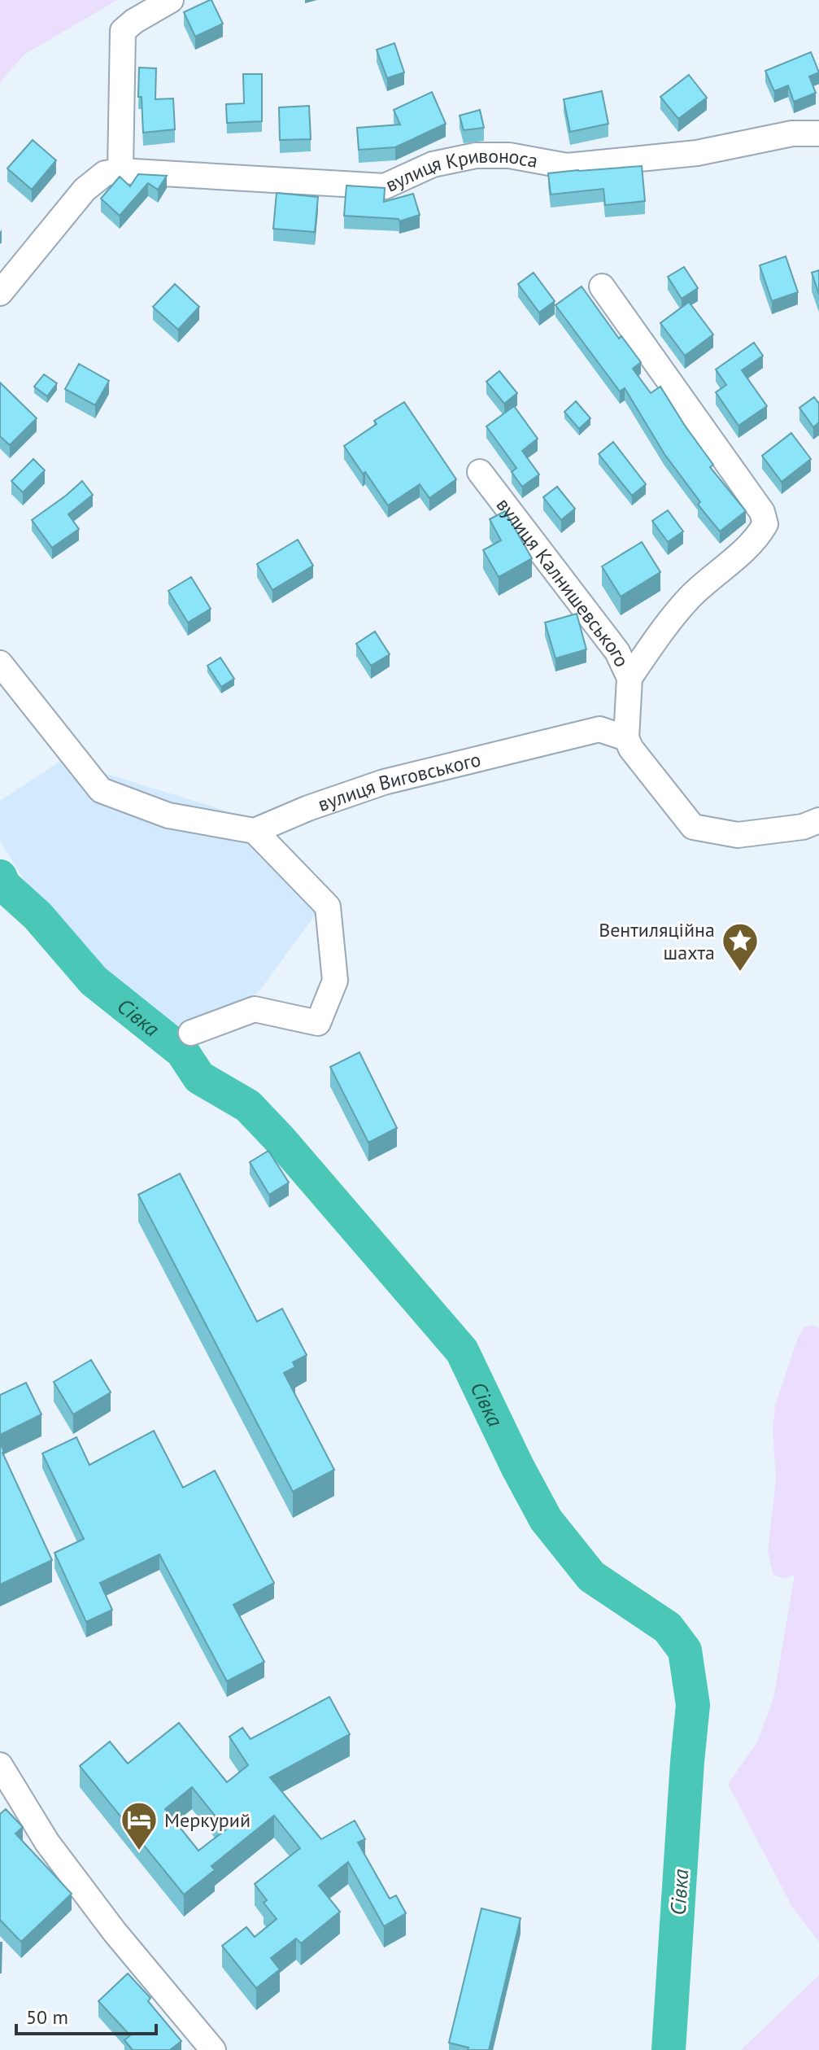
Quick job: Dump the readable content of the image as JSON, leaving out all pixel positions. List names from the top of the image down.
{
  "streets": {
    "street": ["вулиця Кривоноса", "вулиця Калнишевського", "вулиця Виговського"]
  },
  "crossings": [
    ["вулиця Калнишевського", "вулиця Виговського"]
  ],
  "water": ["Сівка"],
  "places": {
    "place": ["Вентиляційна шахта"],
    "hotel": ["Меркурий"]
  },
  "scale_bar": "50 m"
}
